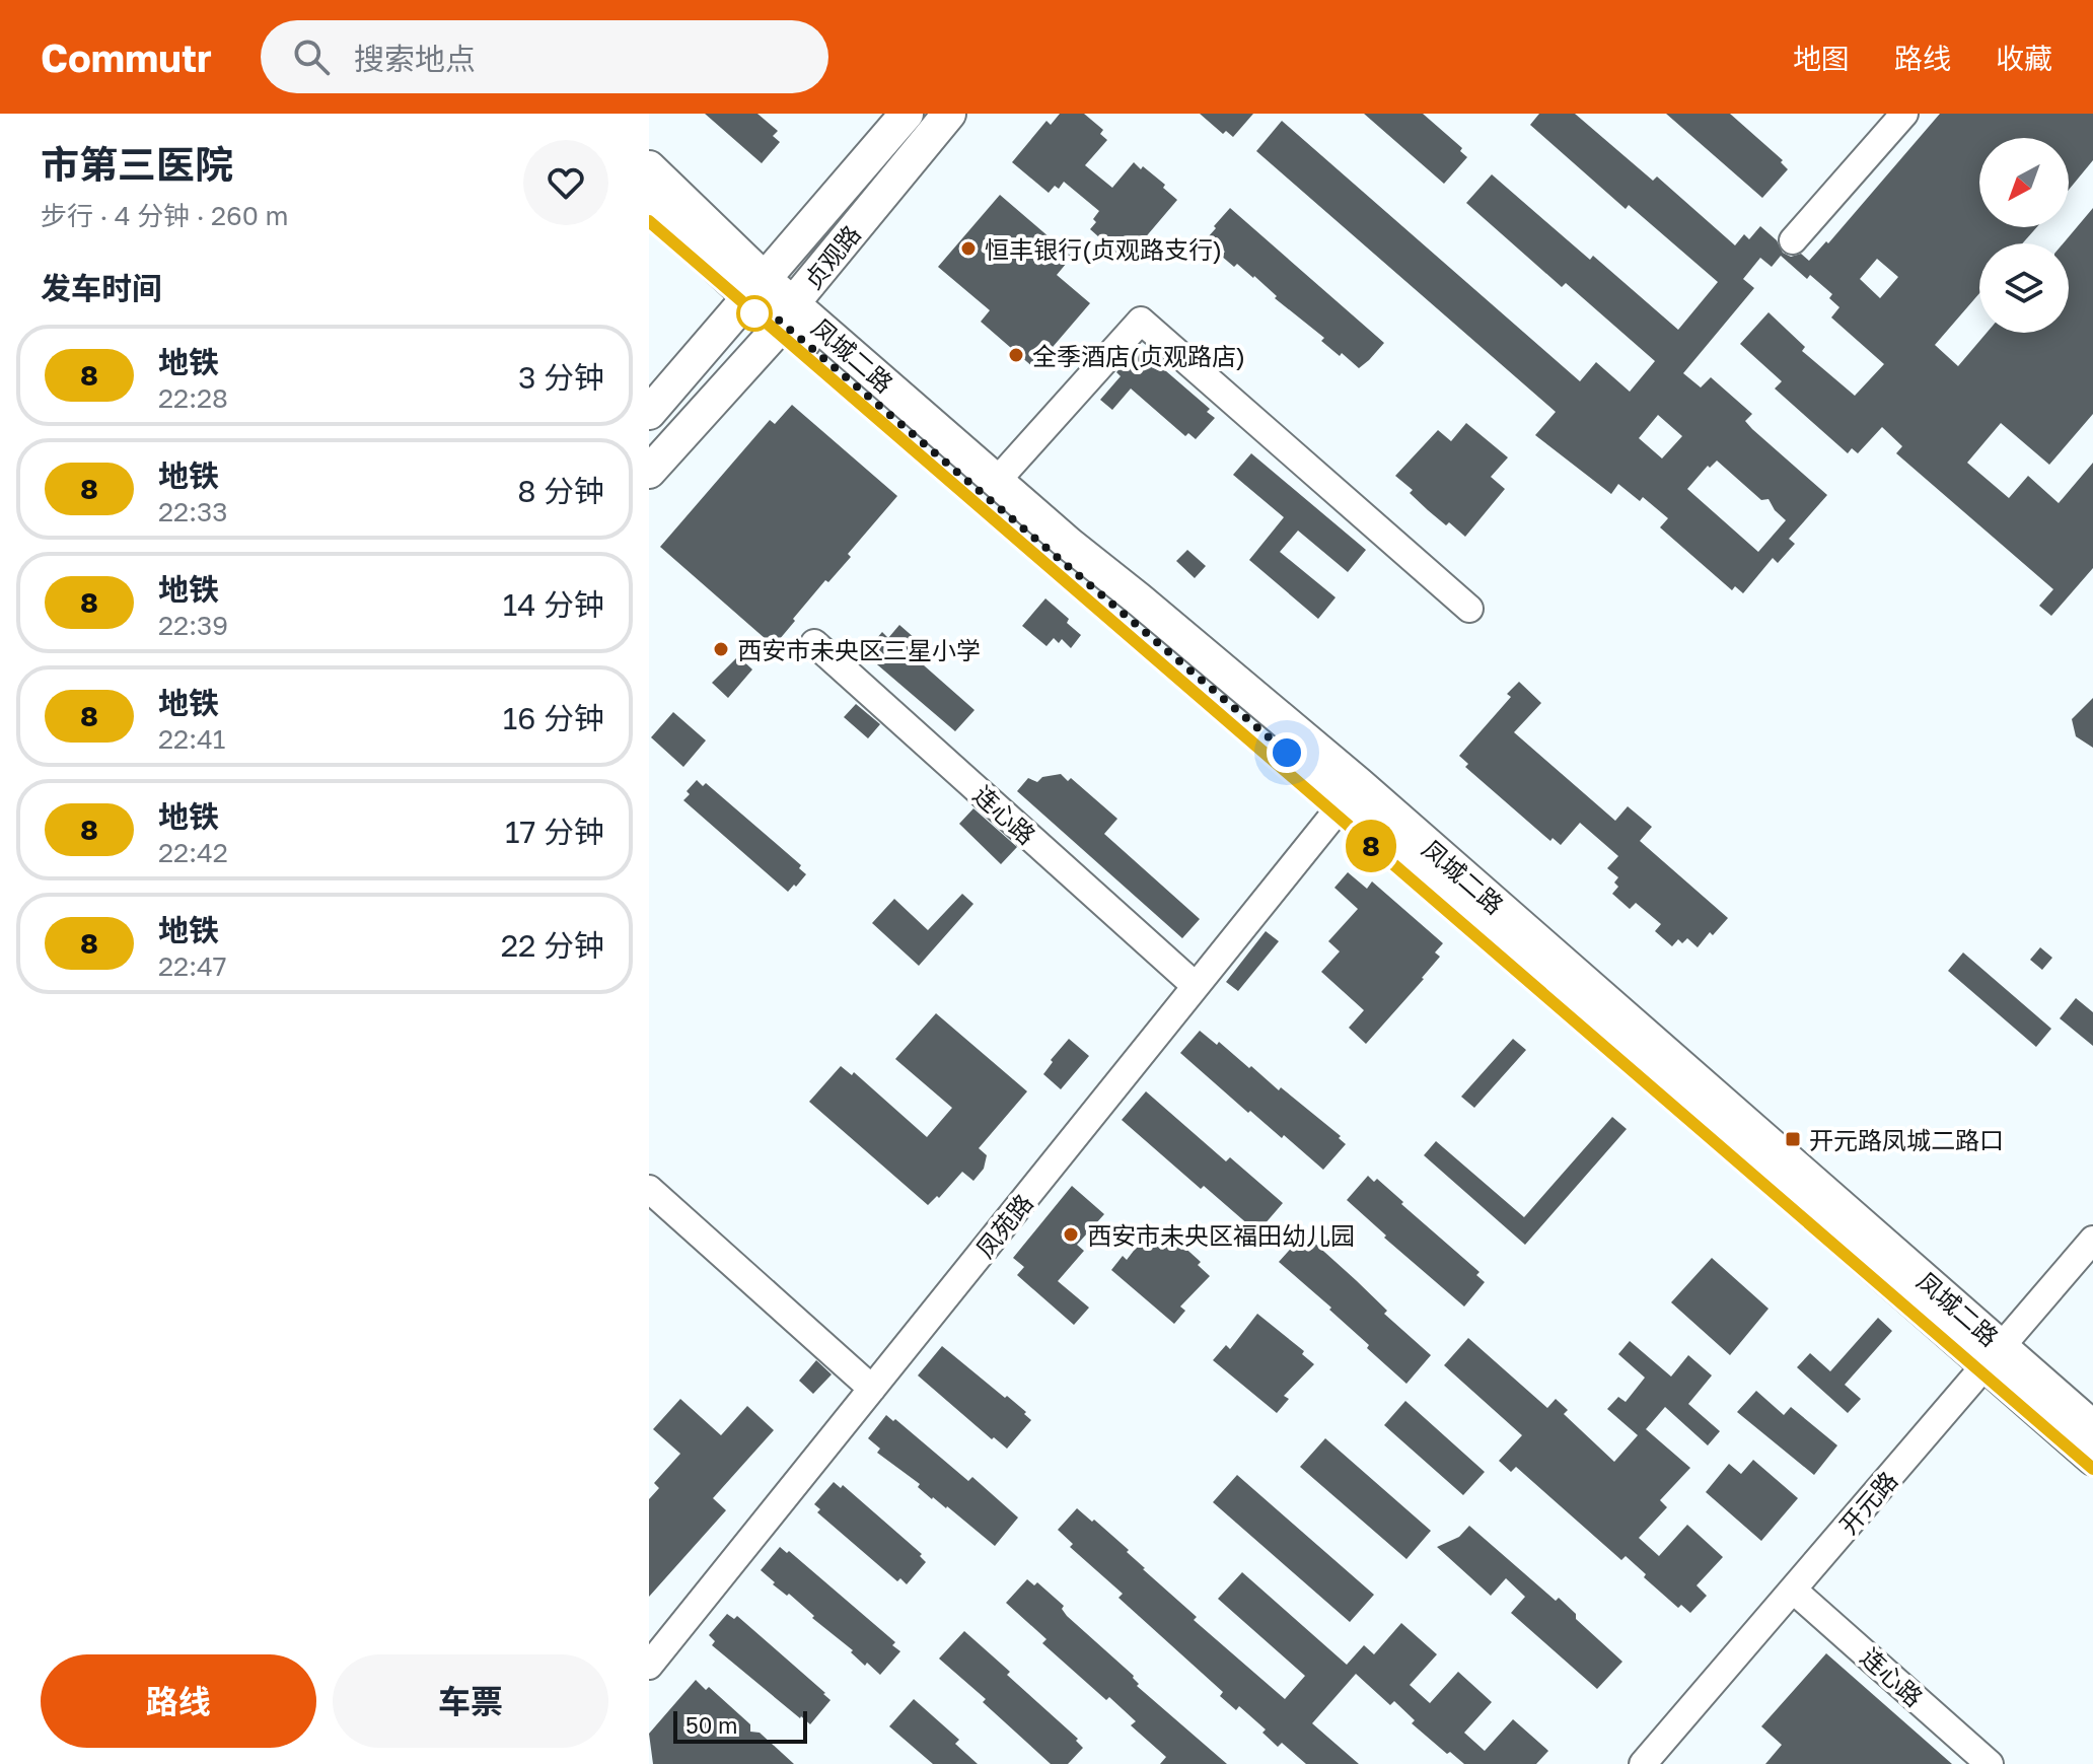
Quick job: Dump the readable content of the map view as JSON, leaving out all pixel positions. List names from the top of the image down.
{
  "streets": {
    "main road": ["贞观路", "凤城二路"],
    "street": ["连心路", "凤苑路", "开元路"]
  },
  "crossings": [
    ["贞观路", "凤城二路"],
    ["凤城二路", "凤苑路"],
    ["凤城二路", "开元路"],
    ["连心路", "凤苑路"],
    ["连心路", "开元路"]
  ],
  "places": {
    "other": [
      "恒丰银行(贞观路支行)",
      "全季酒店(贞观路店)",
      "西安市未央区三星小学",
      "西安市未央区福田幼儿园"
    ],
    "transit": ["开元路凤城二路口"]
  },
  "lines": ["metro line 8"],
  "scale_bar": "50 m",
  "north": "bottom left",
  "page": {
    "header": "Commutr",
    "search": "搜索地点",
    "nav": ["地图", "路线", "收藏"],
    "heading": [
      ["市第三医院", "步行 · 4 分钟 · 260 m"],
      "发车时间"
    ],
    "on_map": "8",
    "list": [
      {
        "mark": "8",
        "name": "地铁",
        "note": "22:28",
        "value": "3 分钟"
      },
      {
        "mark": "8",
        "name": "地铁",
        "note": "22:33",
        "value": "8 分钟"
      },
      {
        "mark": "8",
        "name": "地铁",
        "note": "22:39",
        "value": "14 分钟"
      },
      {
        "mark": "8",
        "name": "地铁",
        "note": "22:41",
        "value": "16 分钟"
      },
      {
        "mark": "8",
        "name": "地铁",
        "note": "22:42",
        "value": "17 分钟"
      },
      {
        "mark": "8",
        "name": "地铁",
        "note": "22:47",
        "value": "22 分钟"
      }
    ],
    "buttons": ["路线", "车票"],
    "scale": "50 m"
  }
}
